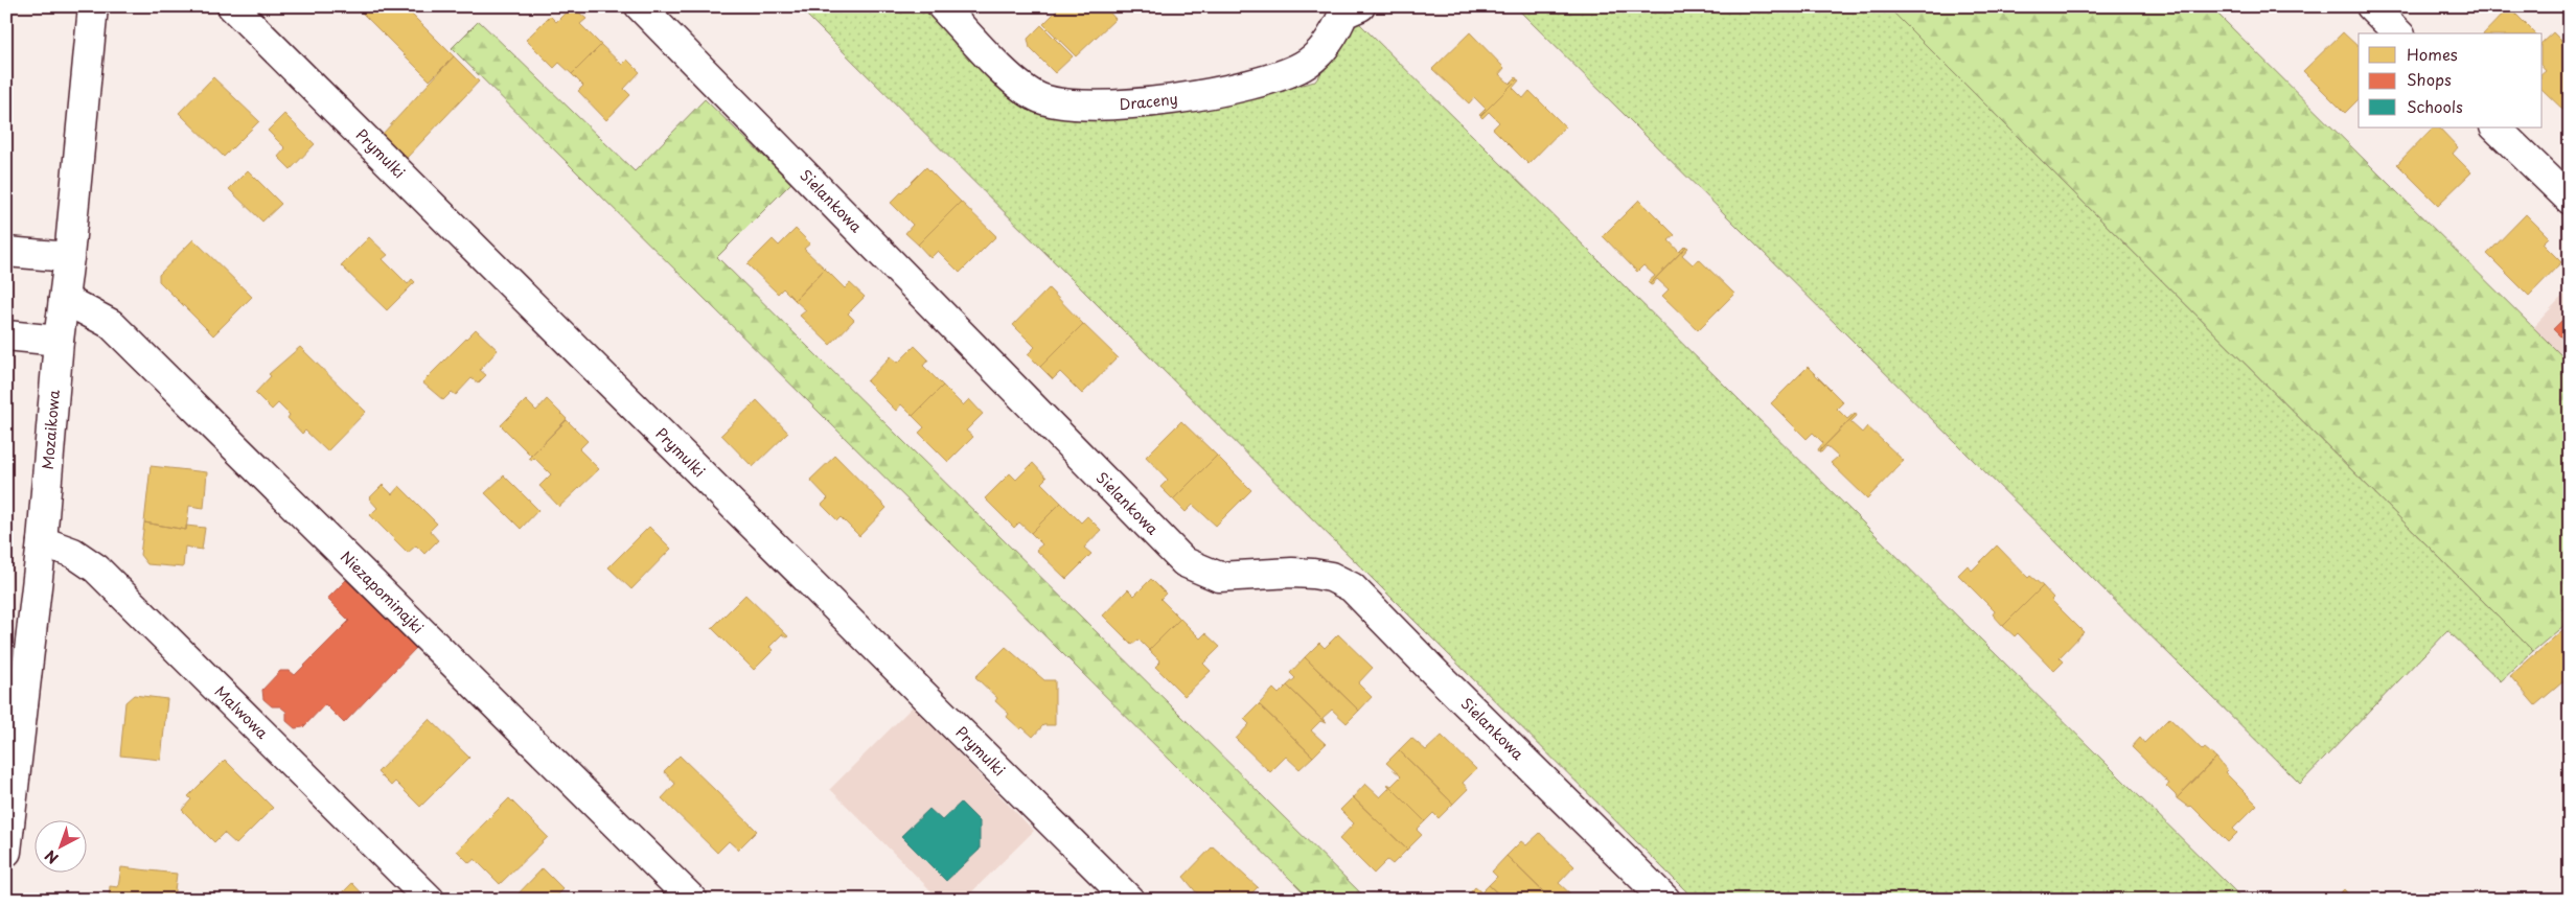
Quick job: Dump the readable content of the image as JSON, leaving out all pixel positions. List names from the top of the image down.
{
  "streets": {
    "street": [
      "Draceny",
      "Prymulki",
      "Sielankowa",
      "Mozaikowa",
      "Niezapominajki",
      "Malwowa"
    ]
  },
  "crossings": [
    ["Mozaikowa", "Niezapominajki"],
    ["Mozaikowa", "Malwowa"]
  ],
  "legend": ["Homes", "Shops", "Schools"],
  "north": "bottom left"
}
